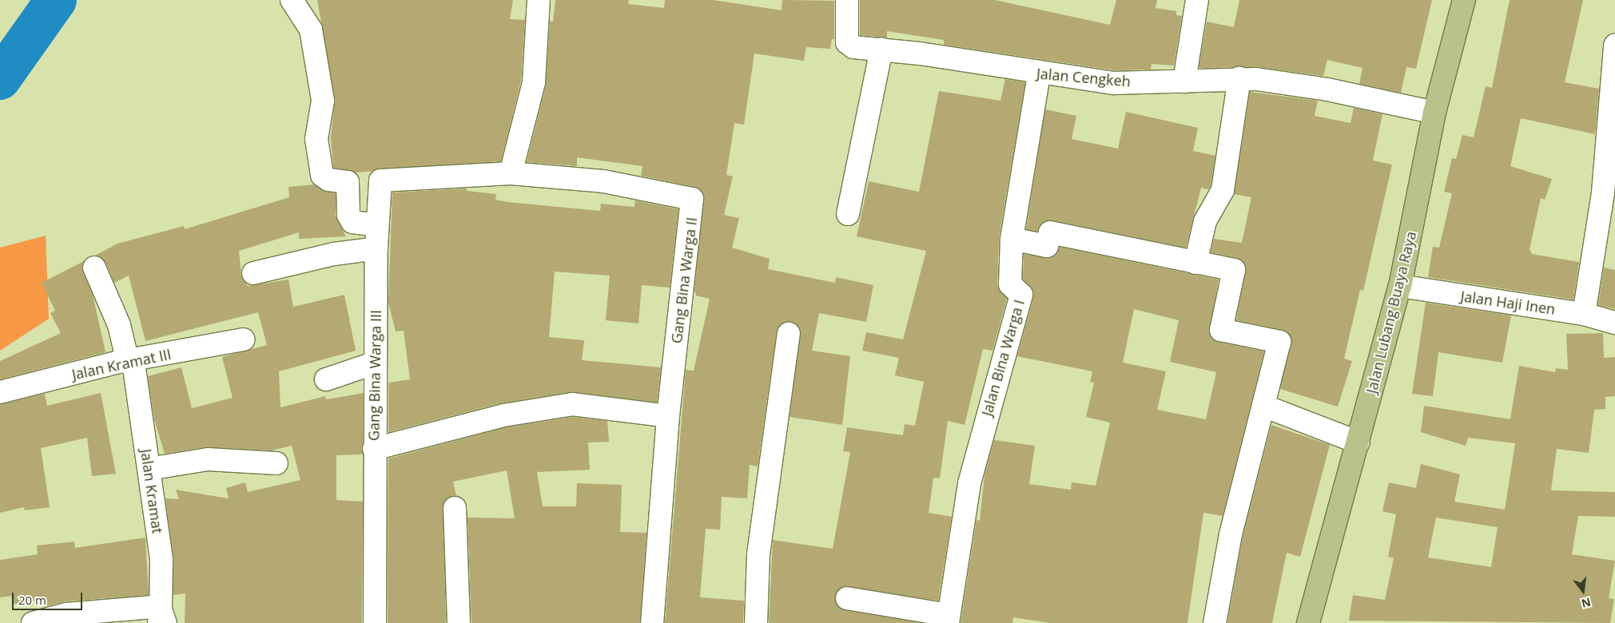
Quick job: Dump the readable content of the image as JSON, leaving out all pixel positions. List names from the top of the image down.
{
  "streets": {
    "main road": ["Jalan Lubang Buaya Raya"],
    "street": [
      "Jalan Cengkeh",
      "Gang Bina Warga II",
      "Jalan Haji Inen",
      "Jalan Bina Warga I",
      "Jalan Kramat III",
      "Gang Bina Warga III",
      "Jalan Kramat"
    ]
  },
  "crossings": [
    ["Jalan Cengkeh", "Jalan Lubang Buaya Raya"],
    ["Jalan Cengkeh", "Jalan Bina Warga I"],
    ["Gang Bina Warga II", "Gang Bina Warga III"],
    ["Jalan Haji Inen", "Jalan Lubang Buaya Raya"],
    ["Jalan Kramat III", "Jalan Kramat"]
  ],
  "scale_bar": "20 m",
  "north": "bottom"
}
